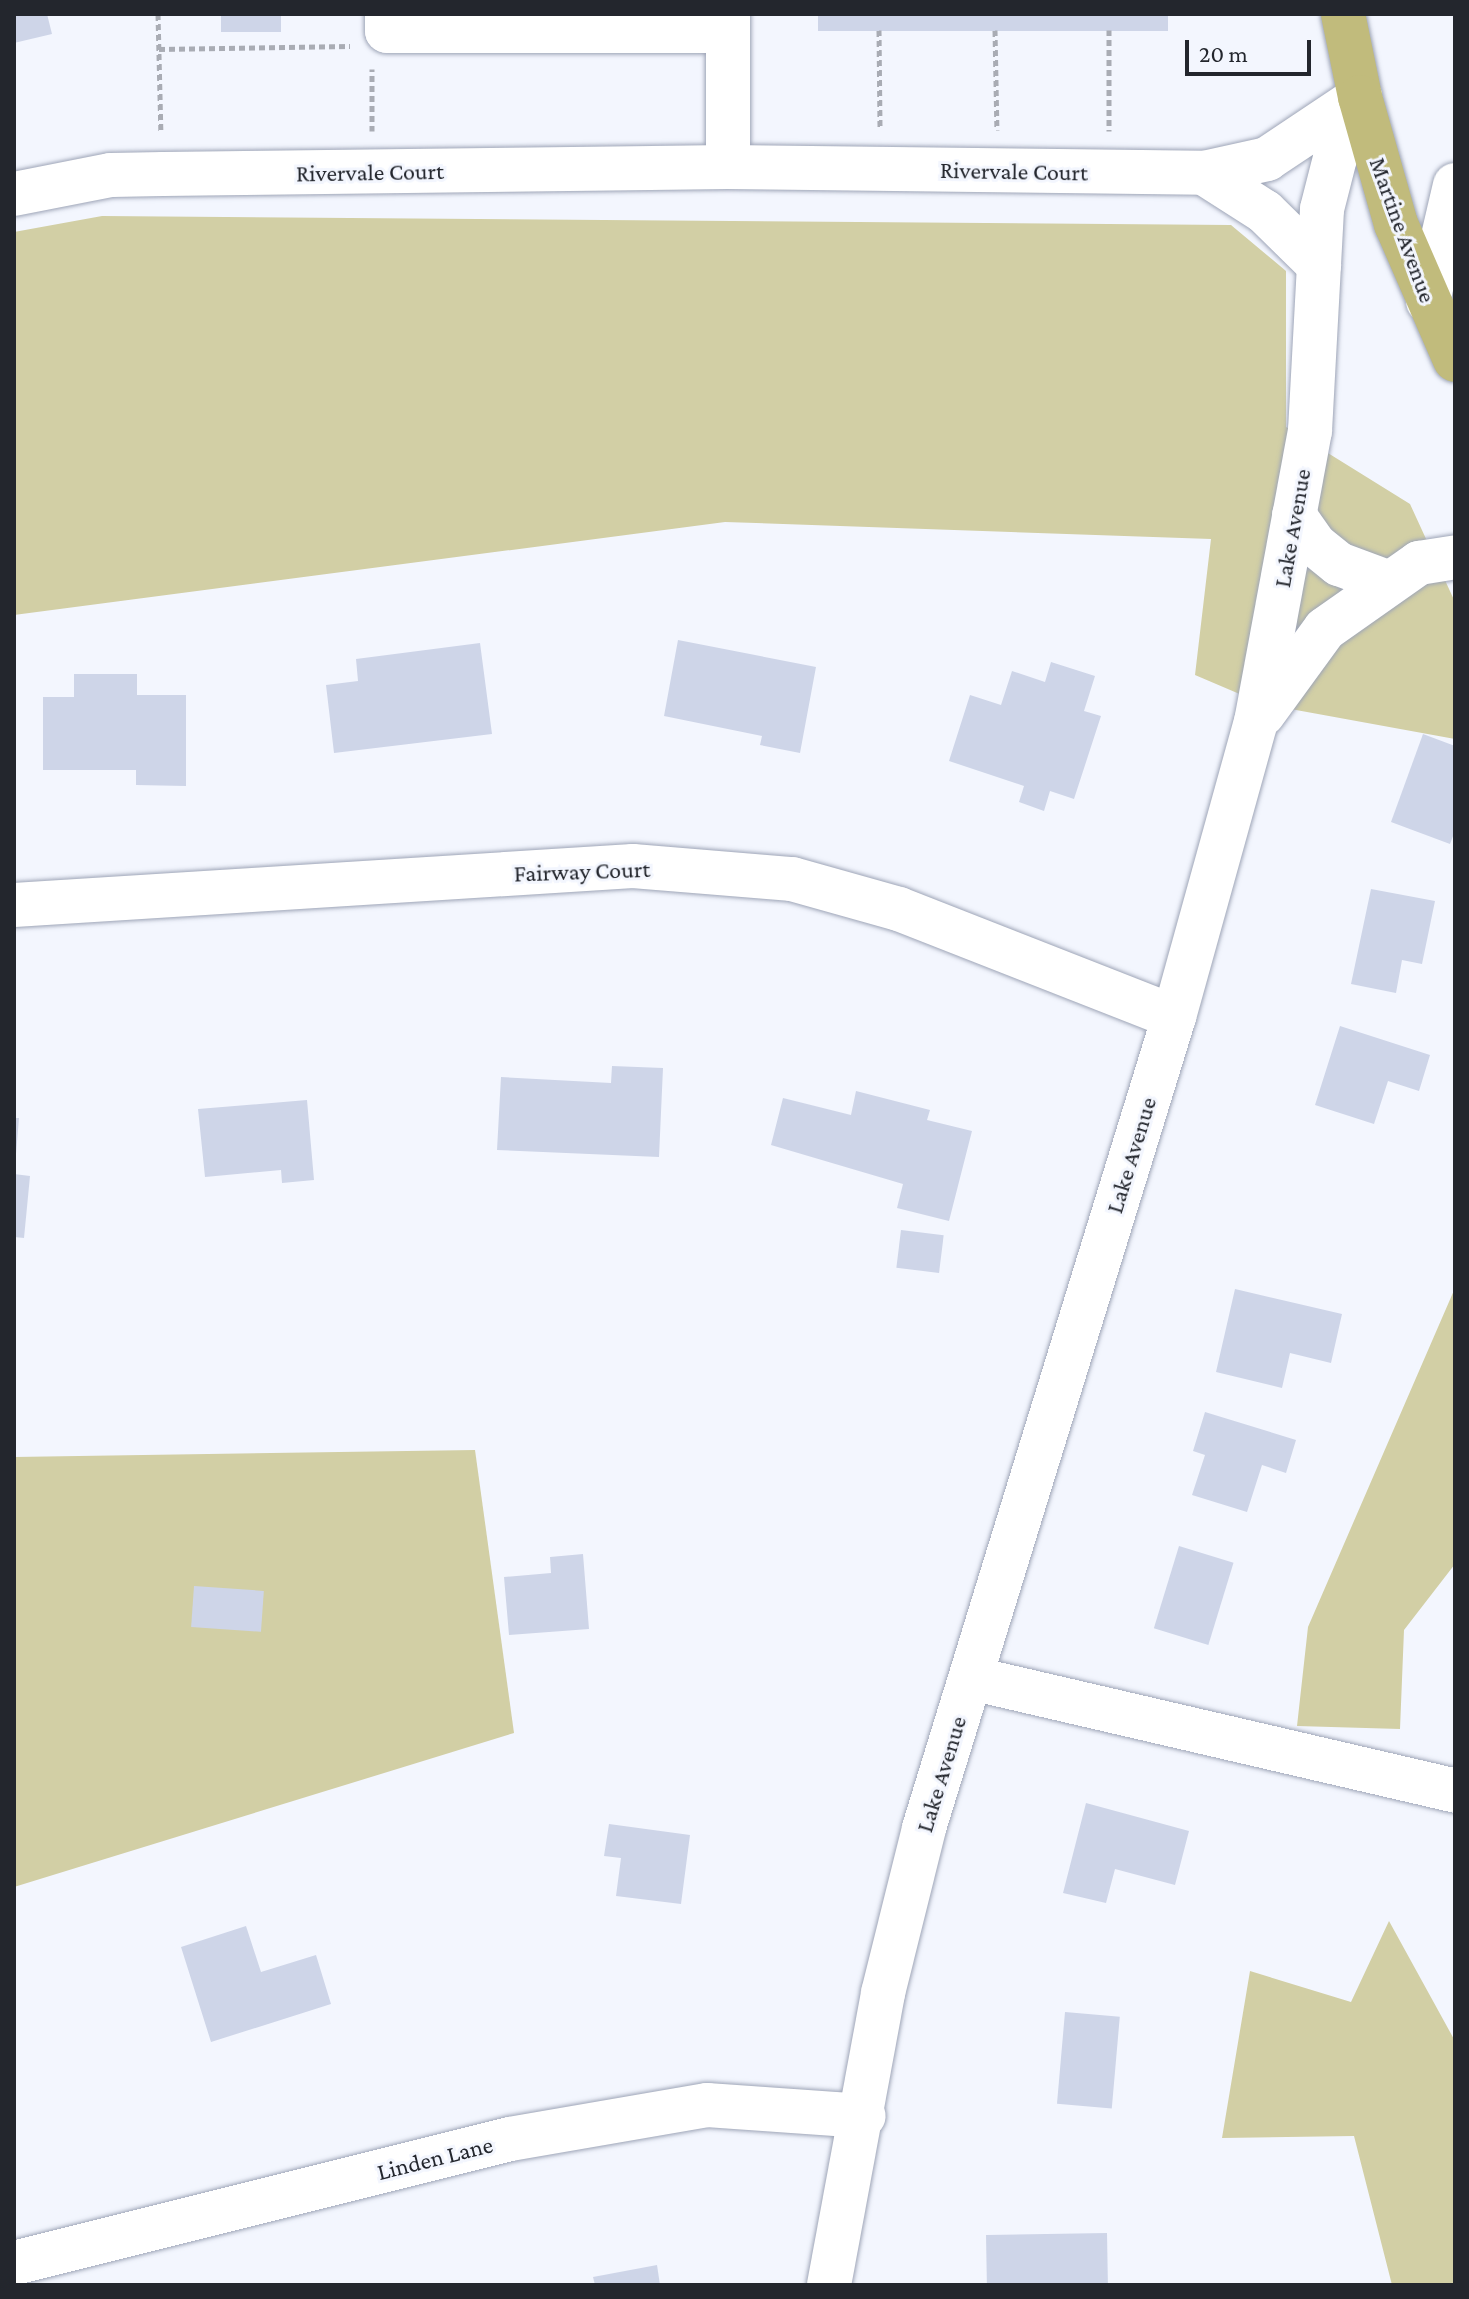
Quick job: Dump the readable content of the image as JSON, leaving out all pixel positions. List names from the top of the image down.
{
  "streets": {
    "main road": ["Martine Avenue"],
    "street": [
      "Rivervale Court",
      "Lake Avenue",
      "Fairway Court",
      "Linden Lane"
    ]
  },
  "crossings": [
    ["Rivervale Court", "Martine Avenue"],
    ["Rivervale Court", "Lake Avenue"],
    ["Martine Avenue", "Lake Avenue"],
    ["Lake Avenue", "Fairway Court"],
    ["Lake Avenue", "Linden Lane"]
  ],
  "scale_bar": "20 m"
}
